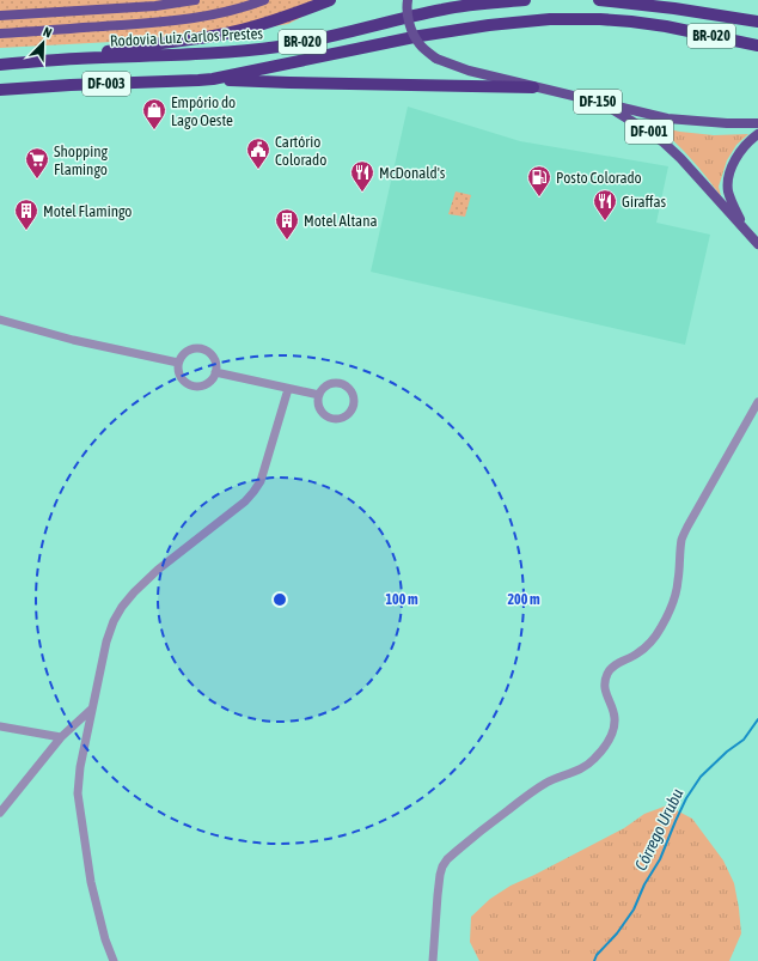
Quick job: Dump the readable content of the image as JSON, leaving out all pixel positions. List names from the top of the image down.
{
  "streets": {
    "highway": ["BR-020", "Rodovia Luiz Carlos Prestes", "DF-003"],
    "main road": ["DF-150", "DF-001"]
  },
  "crossings": [
    ["BR-020", "DF-003"],
    ["Rodovia Luiz Carlos Prestes", "DF-003"],
    ["DF-150", "DF-001"]
  ],
  "water": ["Córrego Urubu"],
  "places": {
    "shop": ["Empório do Lago Oeste"],
    "public building": ["Cartório Colorado"],
    "supermarket": ["Shopping Flamingo"],
    "restaurant": ["McDonald's", "Giraffas"],
    "fuel station": ["Posto Colorado"],
    "building": ["Motel Flamingo", "Motel Altana"]
  },
  "north": "top right",
  "rings": ["100 m", "200 m"]
}
